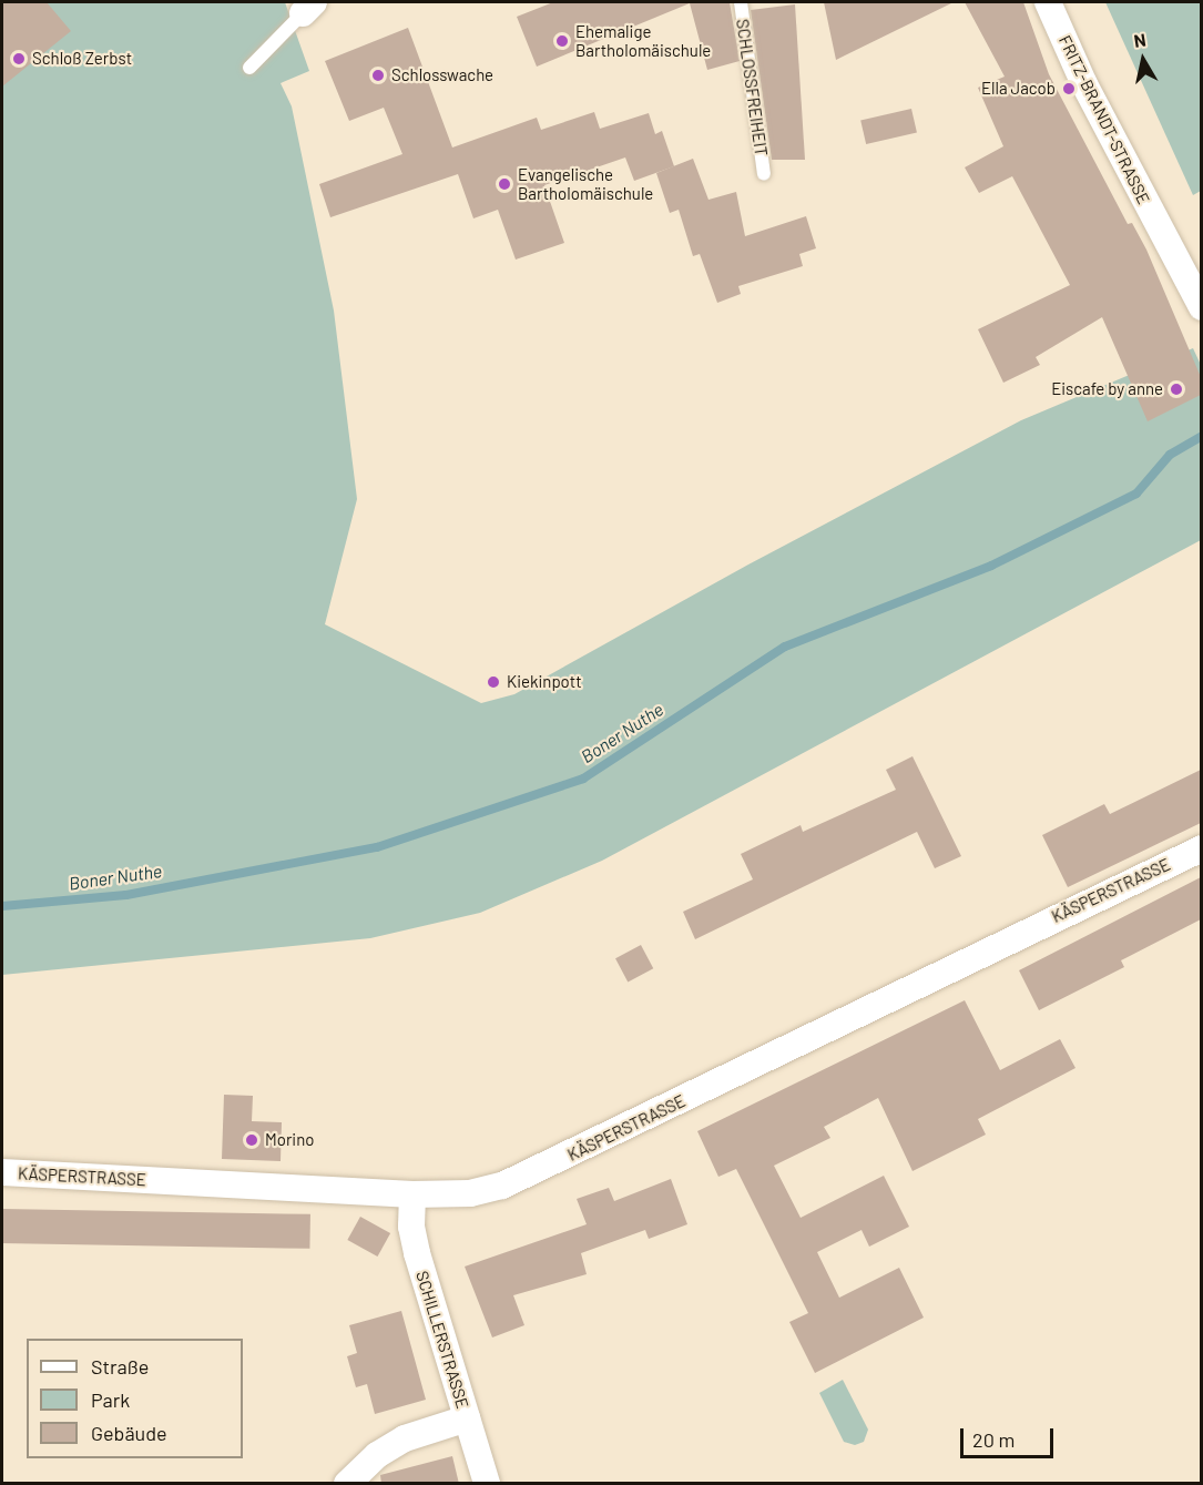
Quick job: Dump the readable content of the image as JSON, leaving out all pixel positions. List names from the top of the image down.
{
  "streets": {
    "street": ["FRITZ-BRANDT-STRASSE", "KÄSPERSTRASSE", "SCHILLERSTRASSE"],
    "lane": ["SCHLOSSFREIHEIT"]
  },
  "crossings": [
    ["KÄSPERSTRASSE", "SCHILLERSTRASSE"]
  ],
  "water": ["Boner Nuthe"],
  "places": [
    "Ehemalige Bartholomäischule",
    "Schloß Zerbst",
    "Schlosswache",
    "Ella Jacob",
    "Evangelische Bartholomäischule",
    "Eiscafe by anne",
    "Kiekinpott",
    "Morino"
  ],
  "legend": ["Straße", "Park", "Gebäude"],
  "scale_bar": "20 m",
  "north": "top"
}
